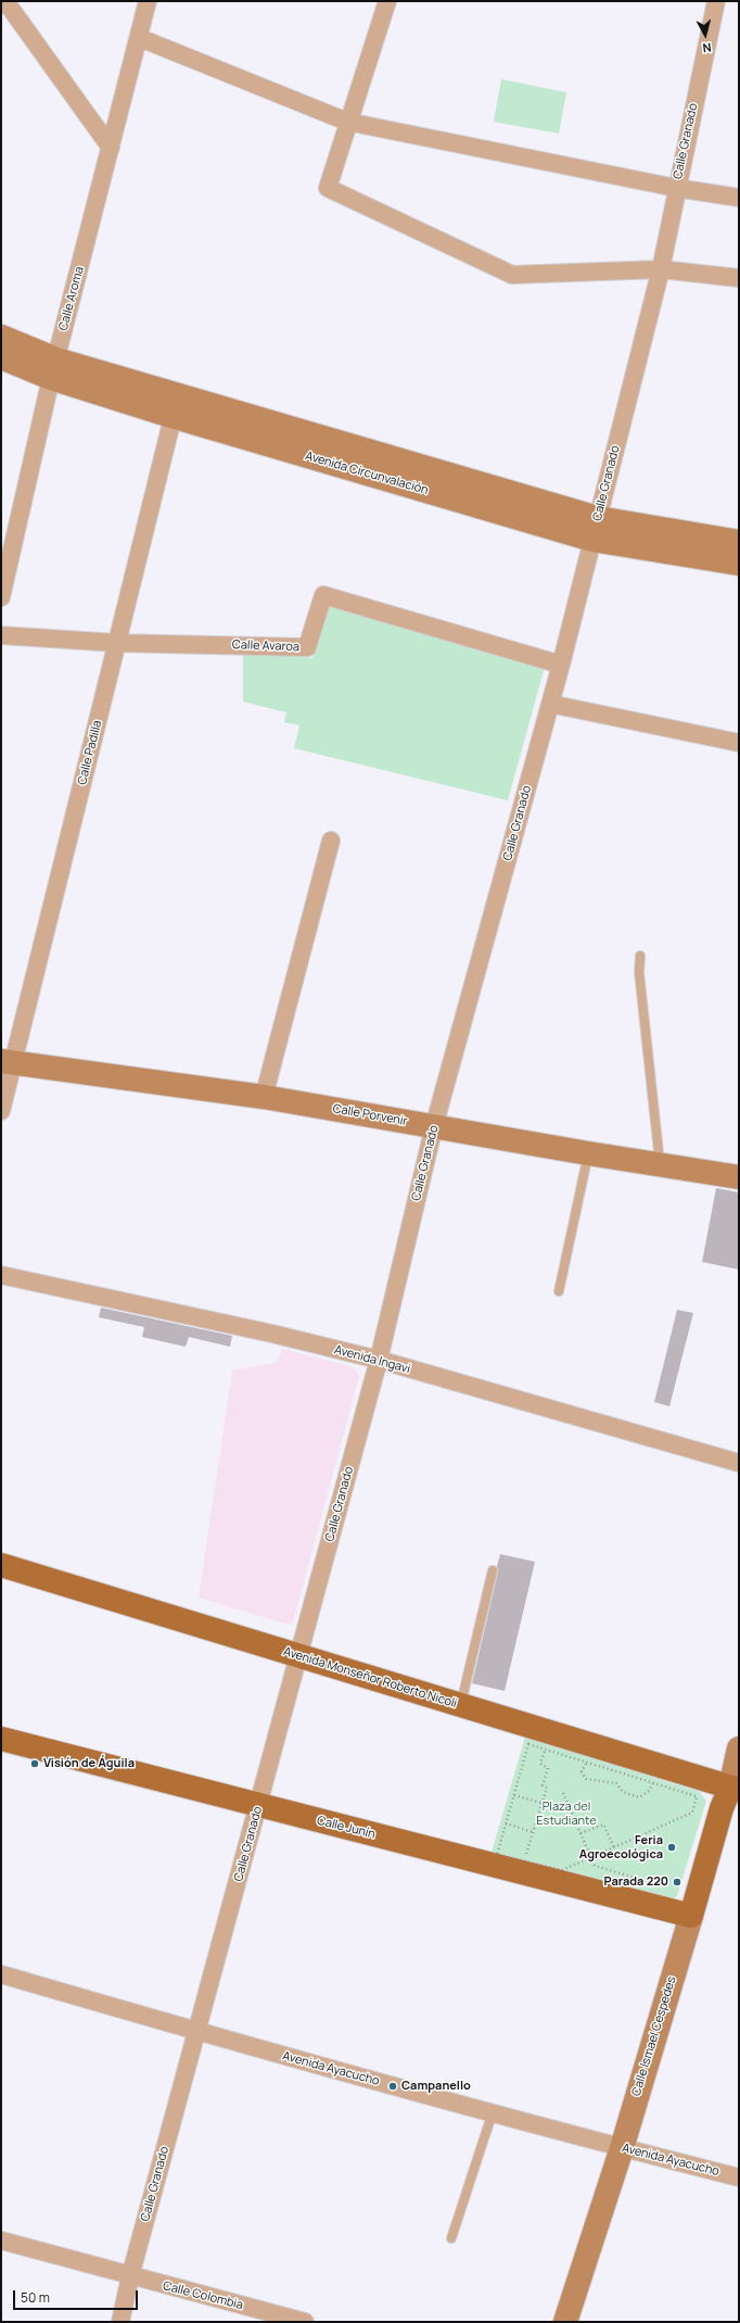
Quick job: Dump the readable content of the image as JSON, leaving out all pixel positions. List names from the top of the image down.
{
  "streets": {
    "main road": [
      "Avenida Circunvalación",
      "Calle Porvenir",
      "Avenida Monseñor Roberto Nicoli",
      "Calle Junín",
      "Calle Ismael Cespedes"
    ],
    "street": [
      "Calle Granado",
      "Calle Aroma",
      "Calle Avaroa",
      "Calle Padilla",
      "Avenida Ingavi",
      "Avenida Ayacucho",
      "Calle Colombia"
    ]
  },
  "crossings": [
    ["Calle Granado", "Avenida Circunvalación"],
    ["Calle Granado", "Calle Avaroa"],
    ["Calle Granado", "Calle Porvenir"],
    ["Calle Granado", "Avenida Ingavi"],
    ["Calle Granado", "Avenida Monseñor Roberto Nicoli"],
    ["Calle Granado", "Calle Junín"],
    ["Calle Granado", "Avenida Ayacucho"],
    ["Calle Granado", "Calle Colombia"],
    ["Calle Aroma", "Avenida Circunvalación"],
    ["Avenida Circunvalación", "Calle Padilla"],
    ["Calle Avaroa", "Calle Padilla"],
    ["Calle Padilla", "Calle Porvenir"],
    ["Avenida Monseñor Roberto Nicoli", "Calle Ismael Cespedes"],
    ["Calle Junín", "Calle Ismael Cespedes"],
    ["Calle Ismael Cespedes", "Avenida Ayacucho"]
  ],
  "parks": ["Plaza del Estudiante"],
  "places": [
    "Visión de Águila",
    "Feria Agroecológica",
    "Parada 220",
    "Campanello"
  ],
  "scale_bar": "50 m",
  "north": "bottom"
}
